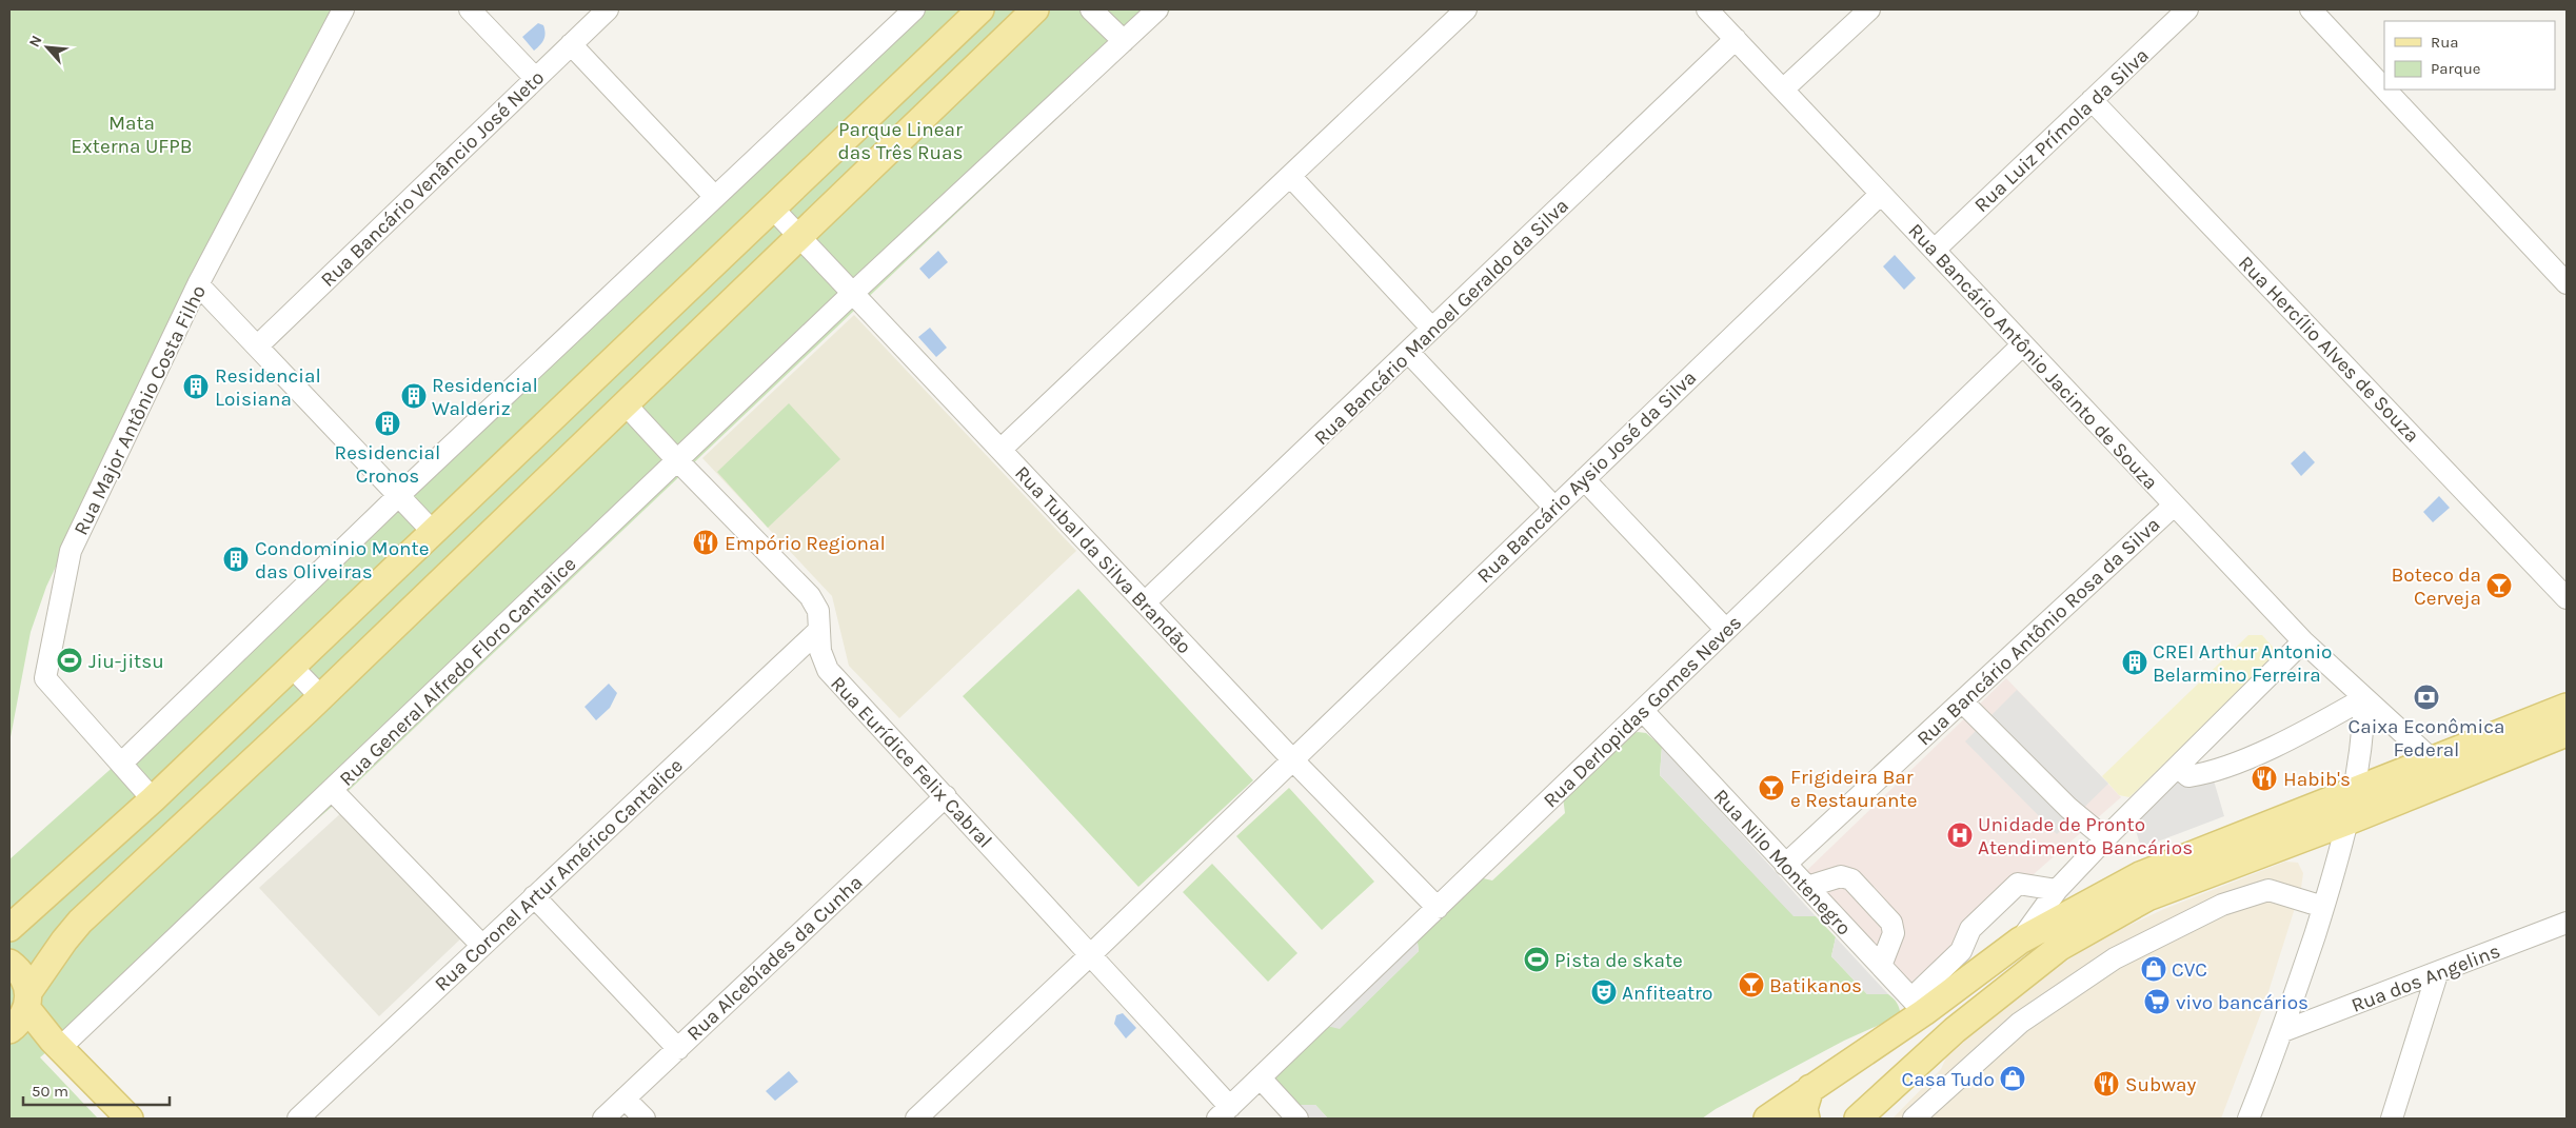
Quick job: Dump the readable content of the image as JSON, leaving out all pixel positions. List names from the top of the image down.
{
  "streets": {
    "street": [
      "Rua Luiz Prímola da Silva",
      "Rua Bancário Venâncio José Neto",
      "Rua Bancário Manoel Geraldo da Silva",
      "Rua Hercílio Alves de Souza",
      "Rua Bancário Antônio Jacinto de Souza",
      "Rua Major Antônio Costa Filho",
      "Rua Bancário Aysio José da Silva",
      "Rua Tubal da Silva Brandão",
      "Rua Bancário Antônio Rosa da Silva",
      "Rua General Alfredo Floro Cantalice",
      "Rua Derlopidas Gomes Neves",
      "Rua Eurídice Felix Cabral",
      "Rua Nilo Montenegro",
      "Rua Coronel Artur Américo Cantalice",
      "Rua Alcebíades da Cunha",
      "Rua dos Angelins"
    ]
  },
  "crossings": [
    ["Rua Luiz Prímola da Silva", "Rua Hercílio Alves de Souza"],
    ["Rua Luiz Prímola da Silva", "Rua Bancário Antônio Jacinto de Souza"],
    ["Rua Bancário Manoel Geraldo da Silva", "Rua Bancário Antônio Jacinto de Souza"],
    ["Rua Bancário Manoel Geraldo da Silva", "Rua Tubal da Silva Brandão"],
    ["Rua Bancário Antônio Jacinto de Souza", "Rua Bancário Aysio José da Silva"],
    ["Rua Bancário Antônio Jacinto de Souza", "Rua Bancário Antônio Rosa da Silva"],
    ["Rua Bancário Antônio Jacinto de Souza", "Rua Derlopidas Gomes Neves"],
    ["Rua Bancário Aysio José da Silva", "Rua Tubal da Silva Brandão"],
    ["Rua Bancário Aysio José da Silva", "Rua Eurídice Felix Cabral"],
    ["Rua Tubal da Silva Brandão", "Rua General Alfredo Floro Cantalice"],
    ["Rua Tubal da Silva Brandão", "Rua Derlopidas Gomes Neves"],
    ["Rua Bancário Antônio Rosa da Silva", "Rua Nilo Montenegro"],
    ["Rua General Alfredo Floro Cantalice", "Rua Eurídice Felix Cabral"],
    ["Rua Derlopidas Gomes Neves", "Rua Eurídice Felix Cabral"],
    ["Rua Derlopidas Gomes Neves", "Rua Nilo Montenegro"],
    ["Rua Eurídice Felix Cabral", "Rua Coronel Artur Américo Cantalice"],
    ["Rua Eurídice Felix Cabral", "Rua Alcebíades da Cunha"]
  ],
  "parks": ["Mata Externa UFPB", "Parque Linear das Três Ruas"],
  "places": {
    "building": [
      "Residencial Loisiana",
      "Residencial Walderiz",
      "Residencial Cronos",
      "Condominio Monte das Oliveiras",
      "CREI Arthur Antonio Belarmino Ferreira"
    ],
    "restaurant": ["Empório Regional", "Habib's", "Subway"],
    "bar": ["Boteco da Cerveja", "Frigideira Bar e Restaurante", "Batikanos"],
    "sports": ["Jiu-jitsu", "Pista de skate"],
    "bank": ["Caixa Econômica Federal"],
    "hospital": ["Unidade de Pronto Atendimento Bancários"],
    "shop": ["CVC", "Casa Tudo"],
    "theatre": ["Anfiteatro"],
    "supermarket": ["vivo bancários"]
  },
  "legend": ["Rua", "Parque"],
  "scale_bar": "50 m",
  "north": "top left"
}
